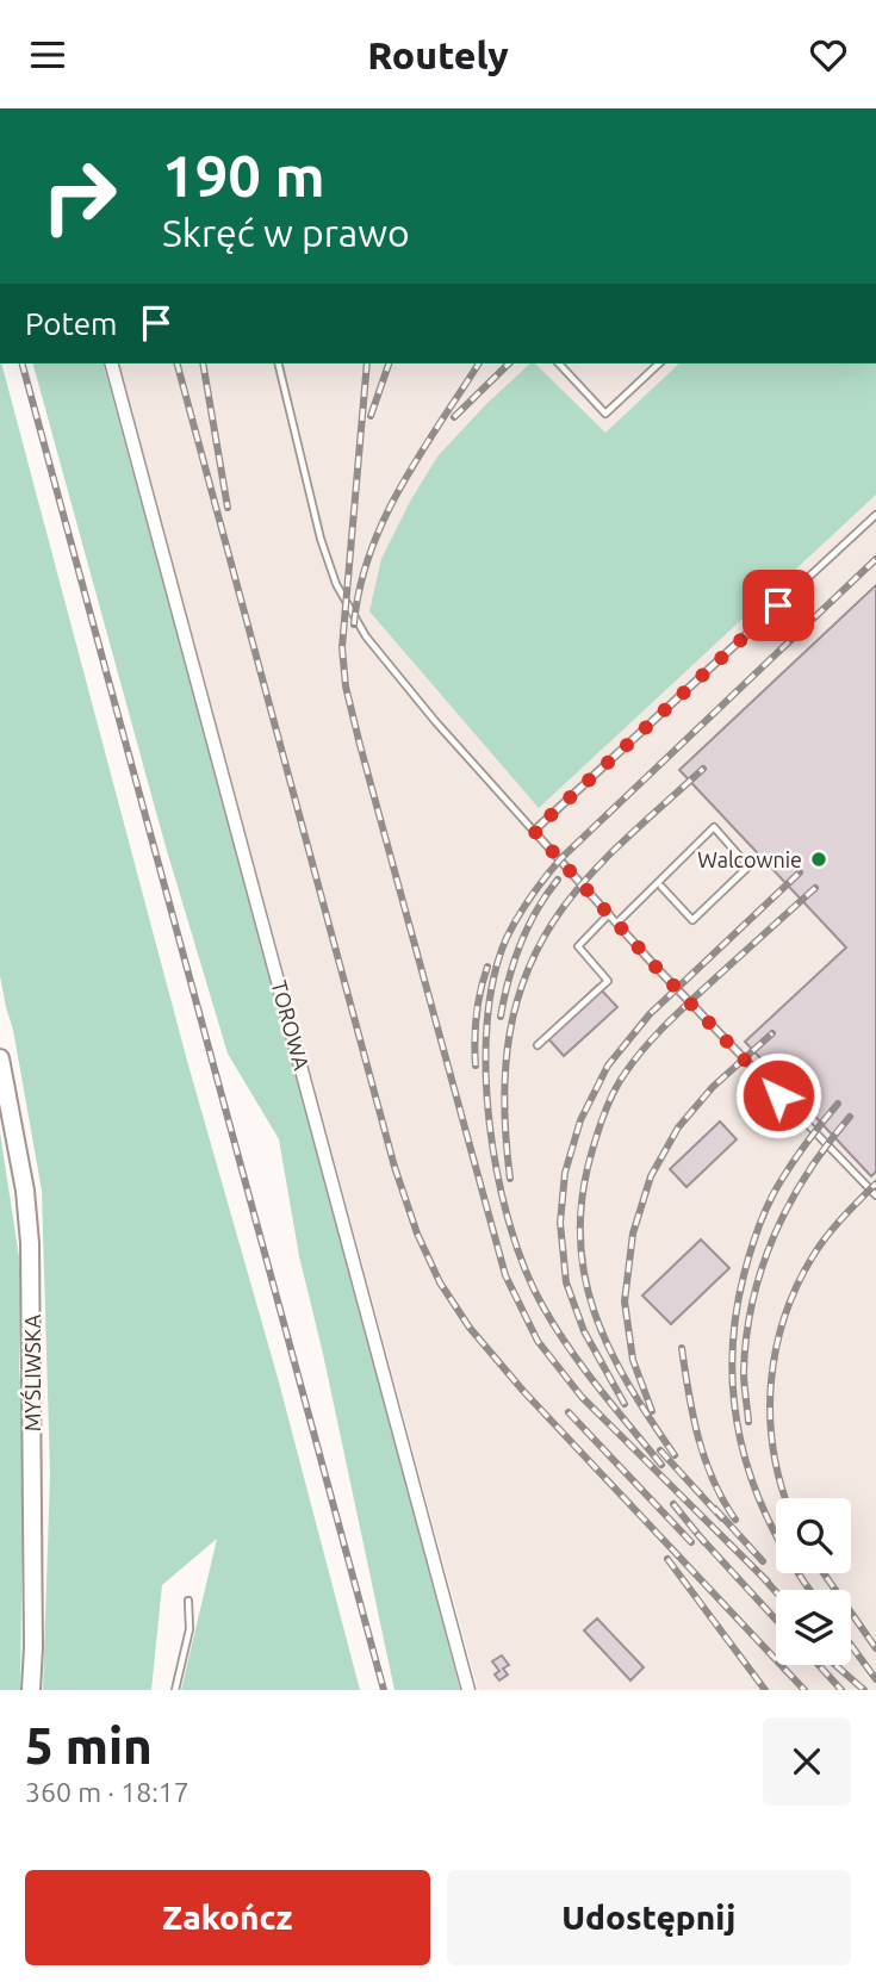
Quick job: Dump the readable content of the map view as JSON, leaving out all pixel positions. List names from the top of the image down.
{
  "streets": {
    "street": ["TOROWA", "MYŚLIWSKA"]
  },
  "places": ["Walcownie"],
  "page": {
    "header": "Routely",
    "turn": ["190 m", "Skręć w prawo"],
    "then": "Potem",
    "heading": ["5 min", "360 m · 18:17"],
    "buttons": ["Zakończ", "Udostępnij"]
  }
}
